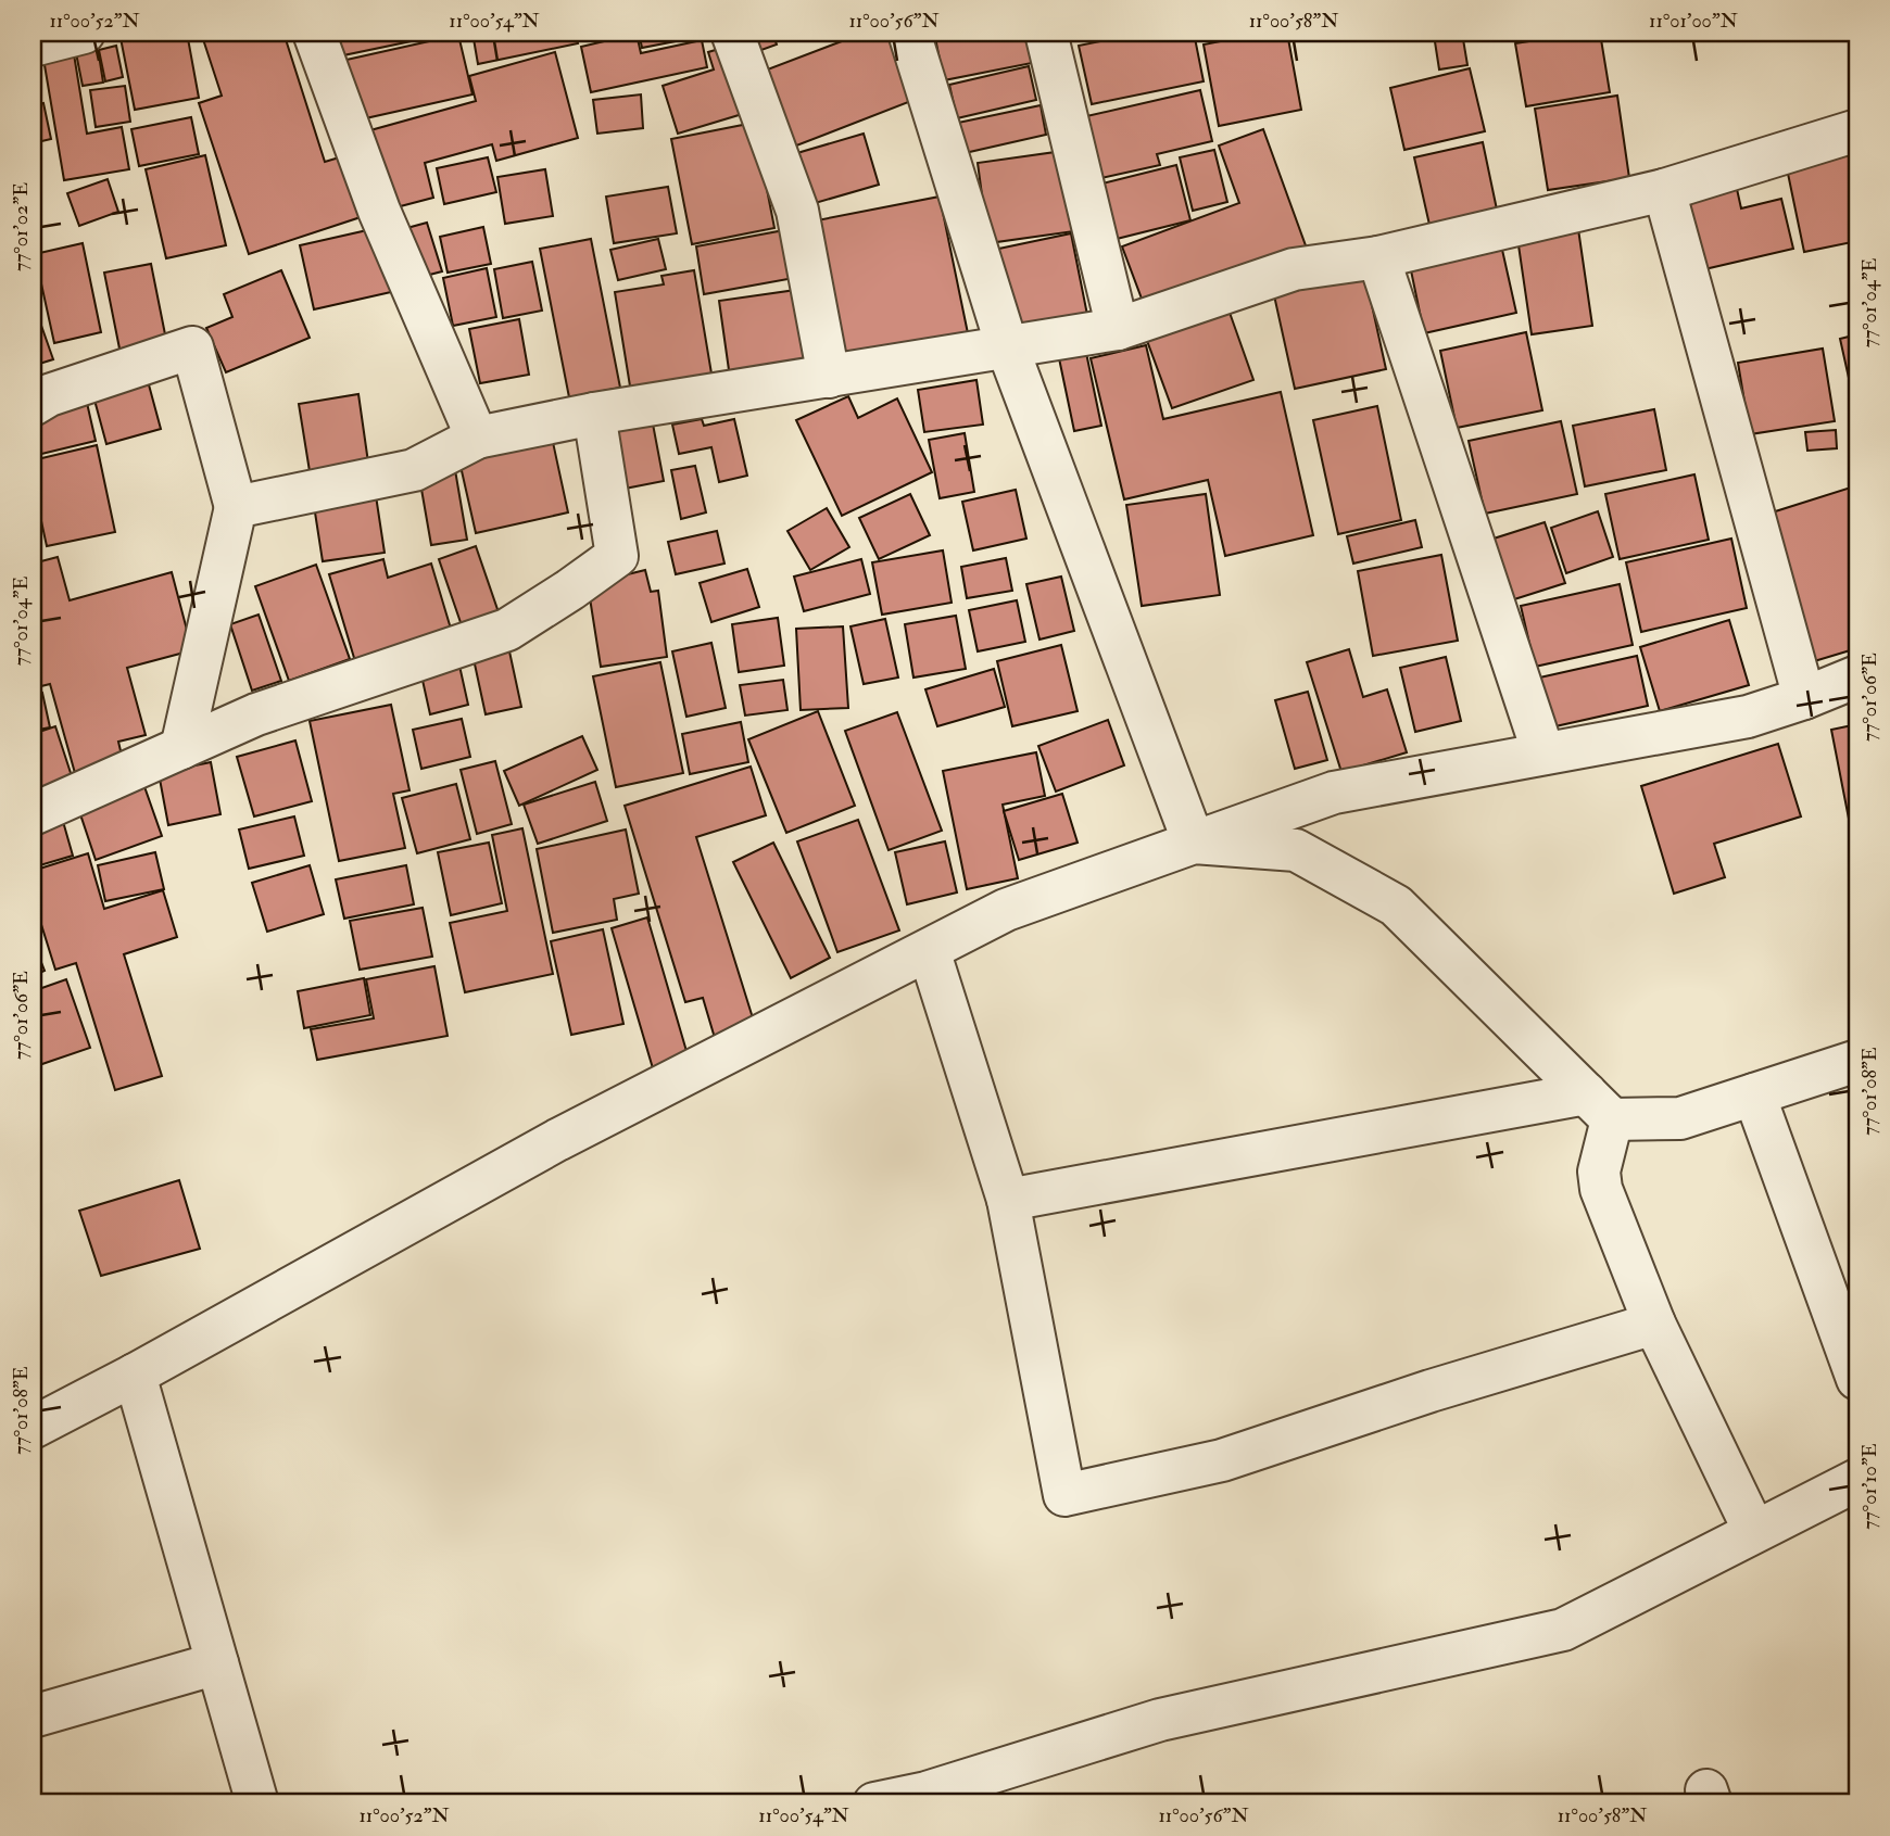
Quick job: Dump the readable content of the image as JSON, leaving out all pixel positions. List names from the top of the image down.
{
  "coordinates": [
    "11°00'52\"N",
    "11°00'54\"N",
    "11°00'56\"N",
    "11°00'58\"N",
    "11°01'00\"N",
    "77°01'02\"E",
    "77°01'04\"E",
    "77°01'06\"E",
    "77°01'08\"E",
    "77°01'10\"E"
  ]
}
